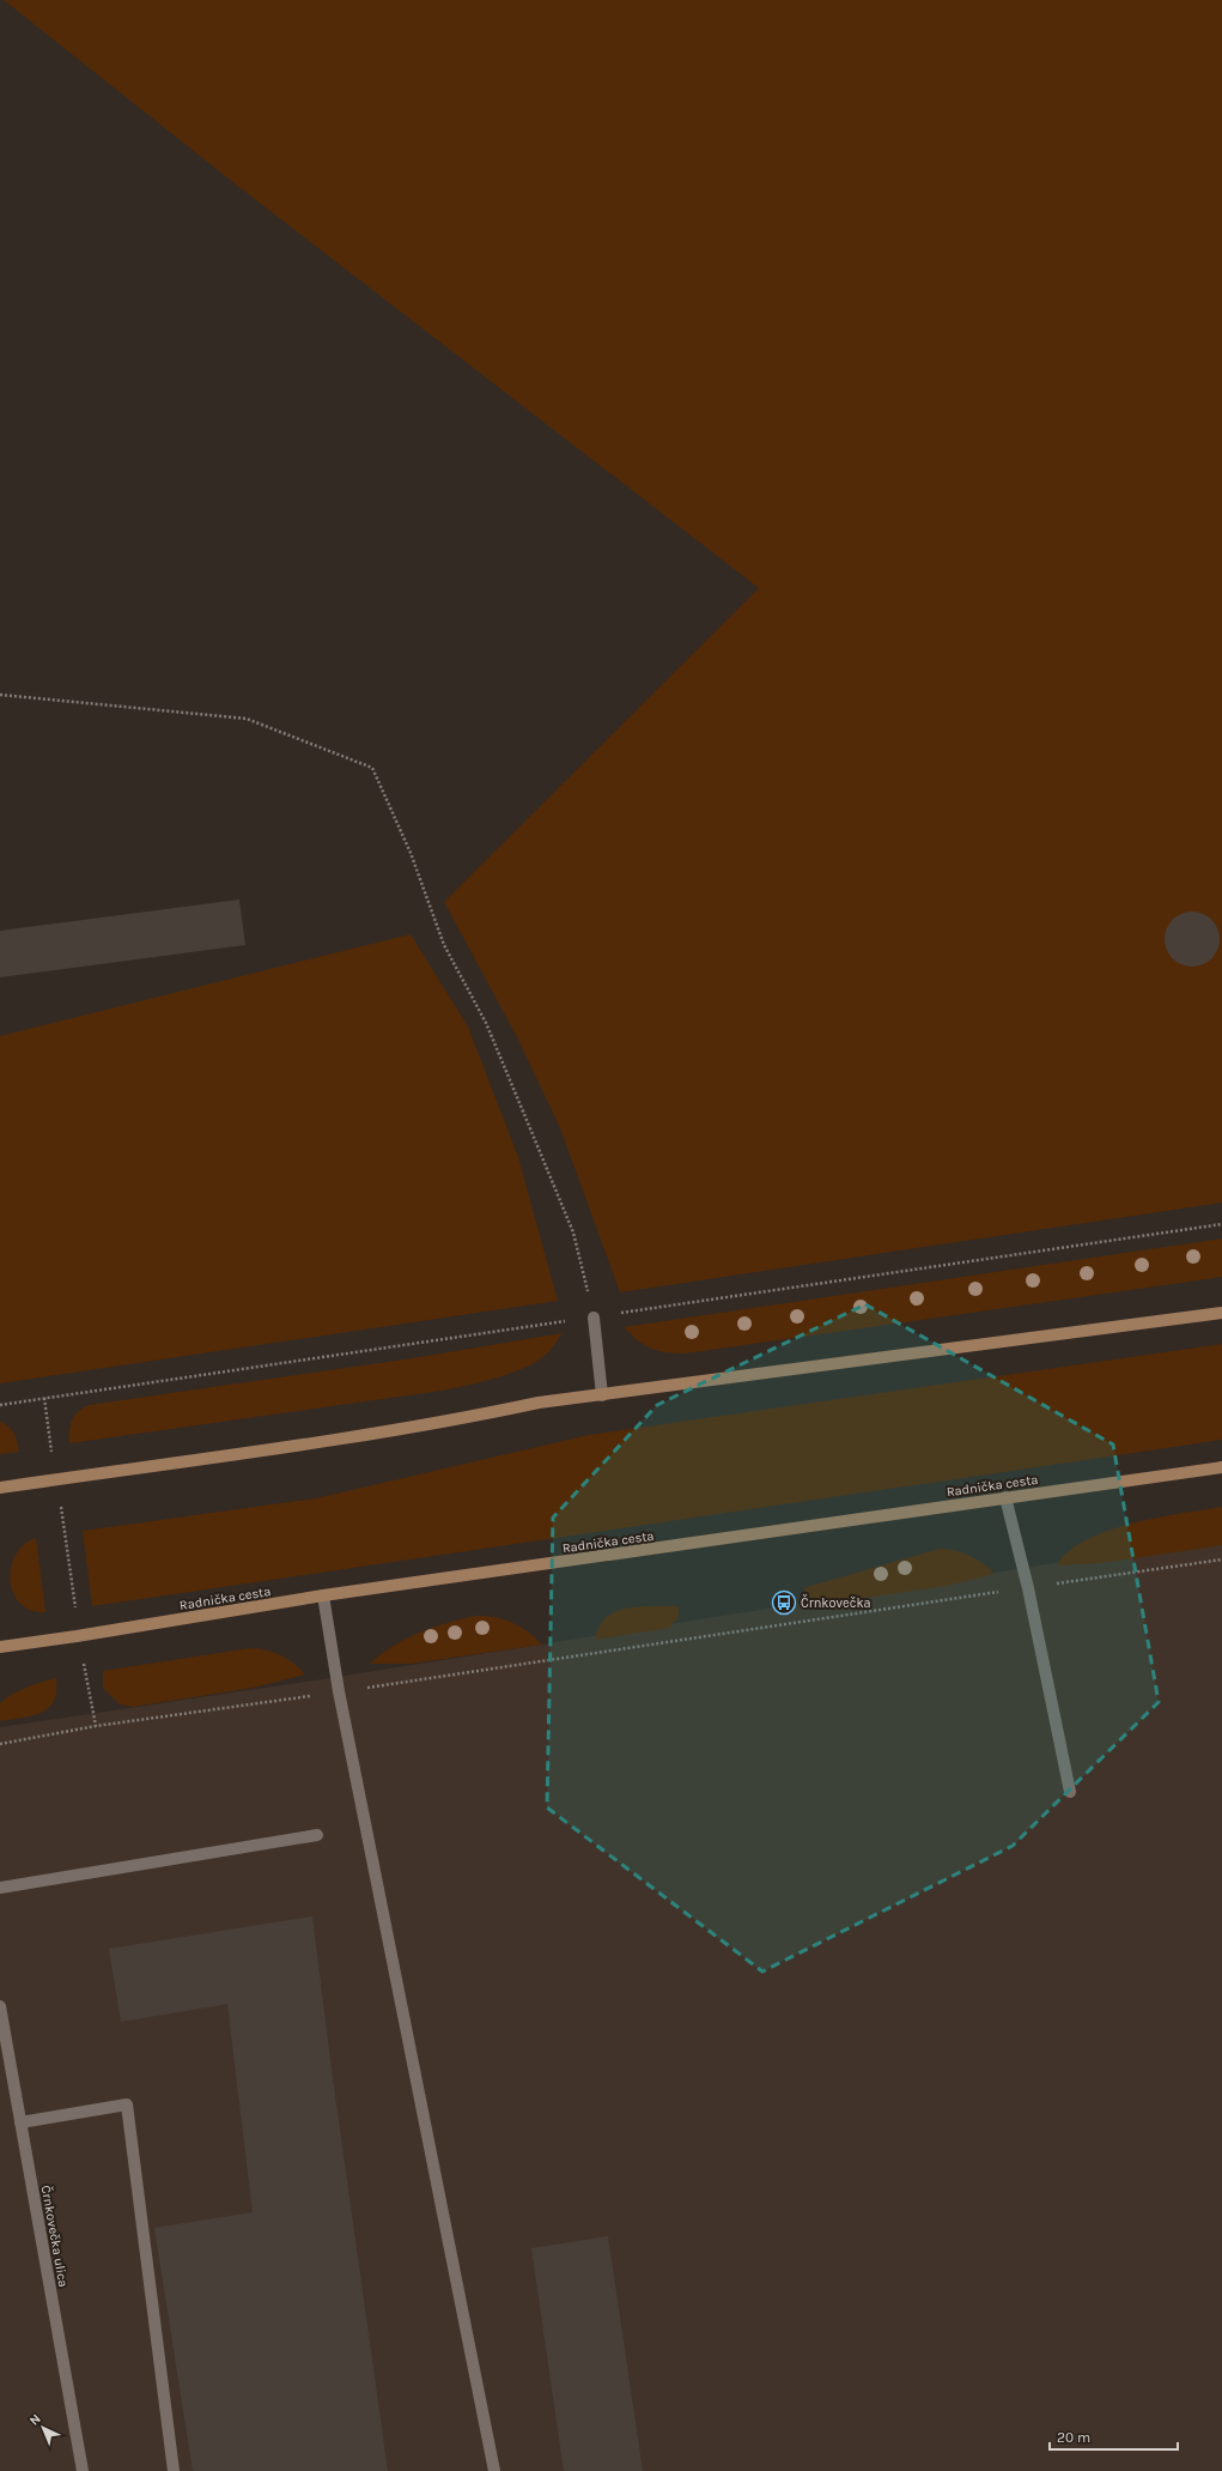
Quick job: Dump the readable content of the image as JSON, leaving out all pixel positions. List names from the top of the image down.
{
  "streets": {
    "main road": ["Radnička cesta"],
    "street": ["Črnkovečka ulica"]
  },
  "places": {
    "bus stop": ["Črnkovečka"]
  },
  "scale_bar": "20 m",
  "north": "top left"
}
